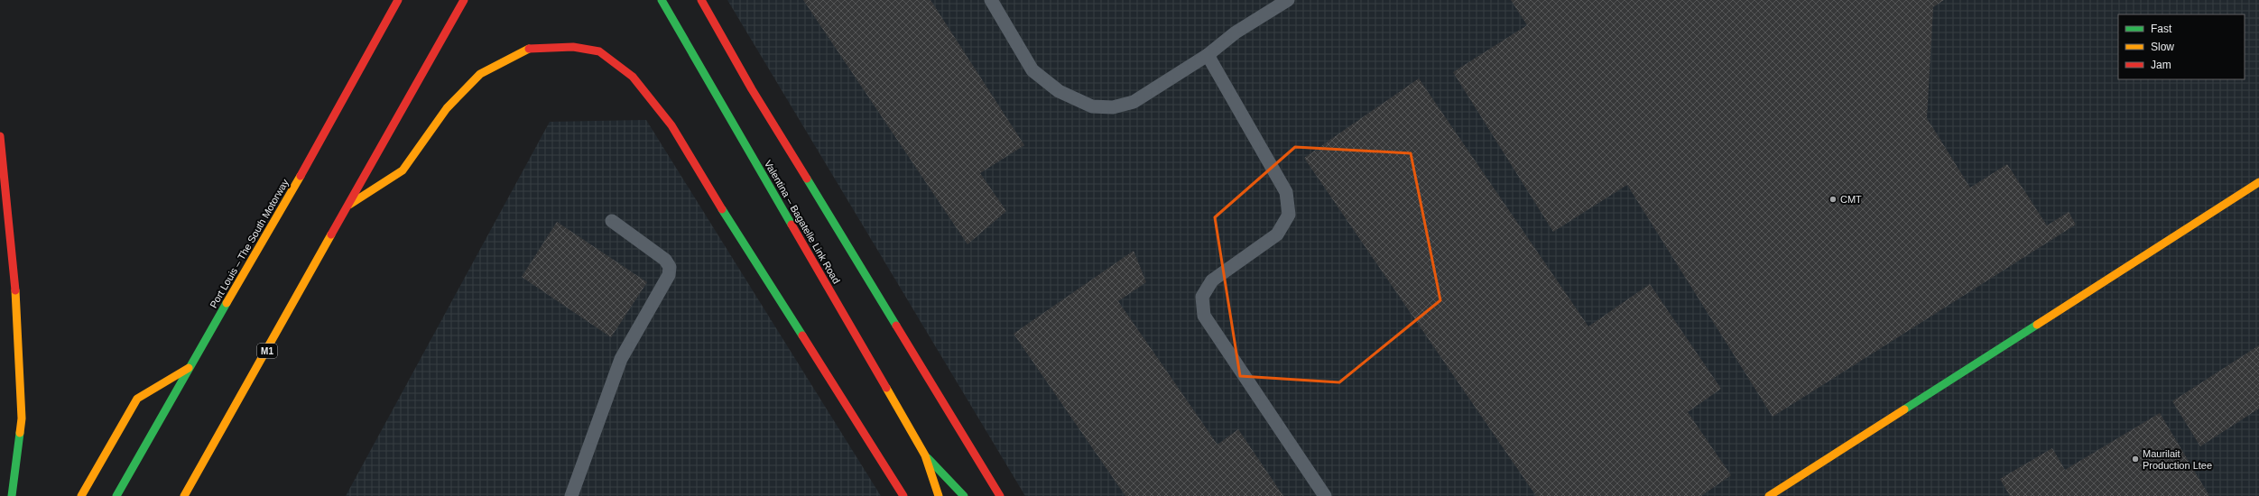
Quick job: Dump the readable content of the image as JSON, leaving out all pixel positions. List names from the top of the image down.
{
  "streets": {
    "main road": ["Valentina – Bagatelle Link Road", "Port Louis – The South Motorway", "M1"]
  },
  "places": ["CMT", "Maurilait Production Ltee"],
  "legend": ["Fast", "Slow", "Jam"]
}
